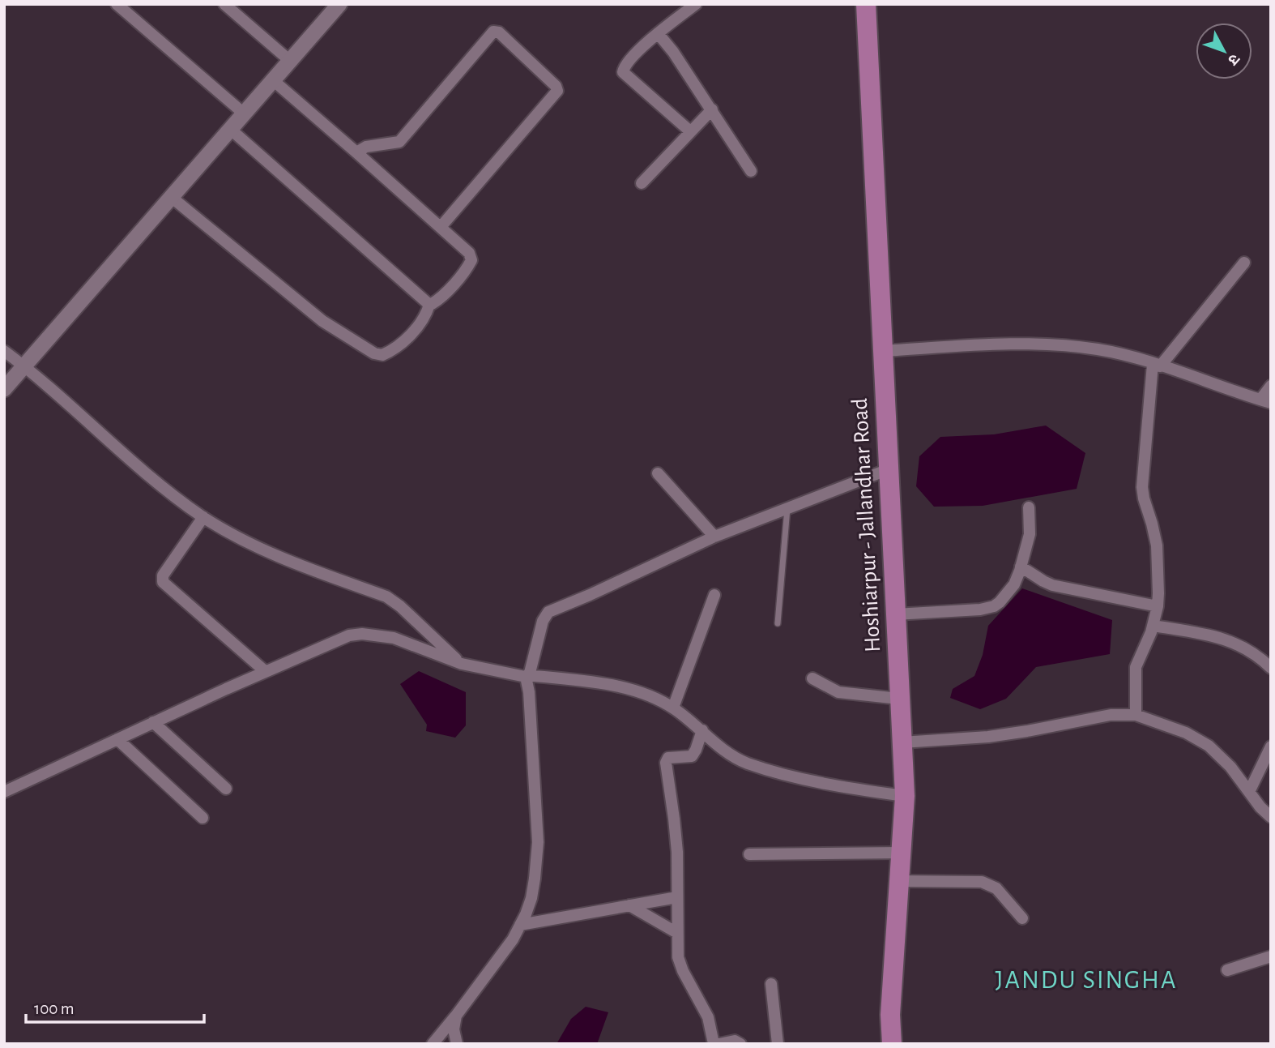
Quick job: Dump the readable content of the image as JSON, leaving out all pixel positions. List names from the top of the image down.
{
  "streets": {
    "highway": ["Hoshiarpur - Jallandhar Road"]
  },
  "districts": ["JANDU SINGHA"],
  "scale_bar": "100 m",
  "north": "bottom right"
}
